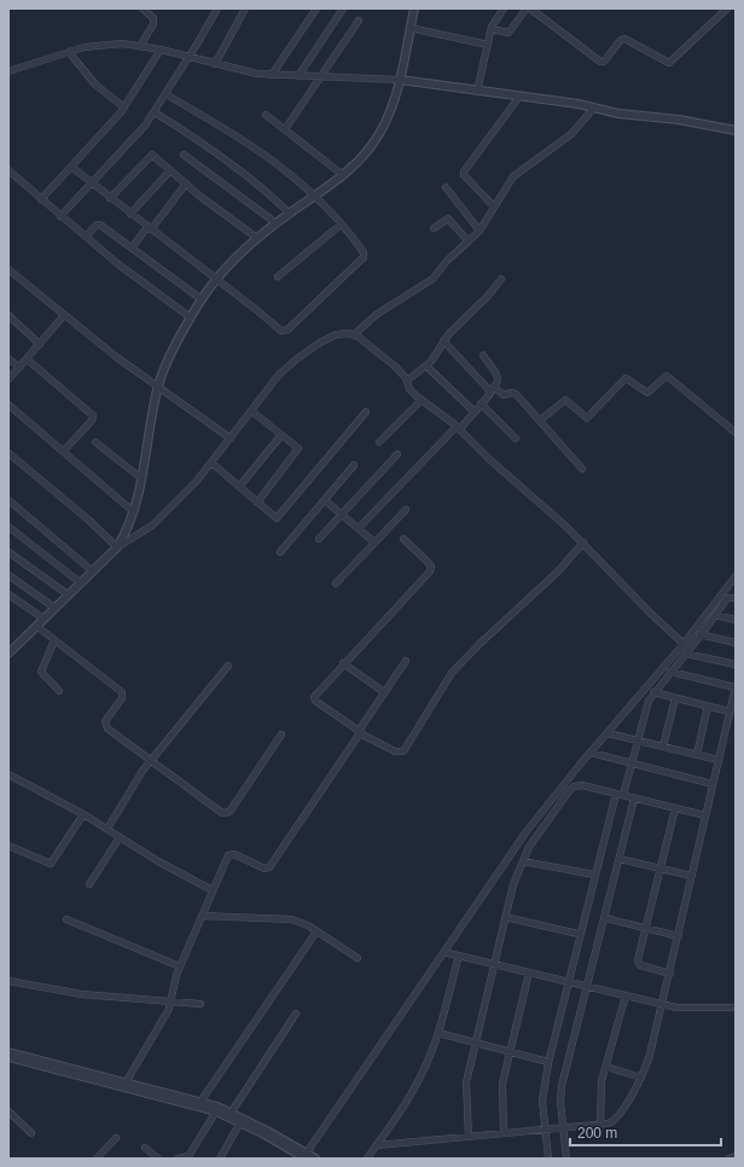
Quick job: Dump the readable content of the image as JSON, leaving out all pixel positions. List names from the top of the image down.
{
  "scale_bar": "200 m"
}
